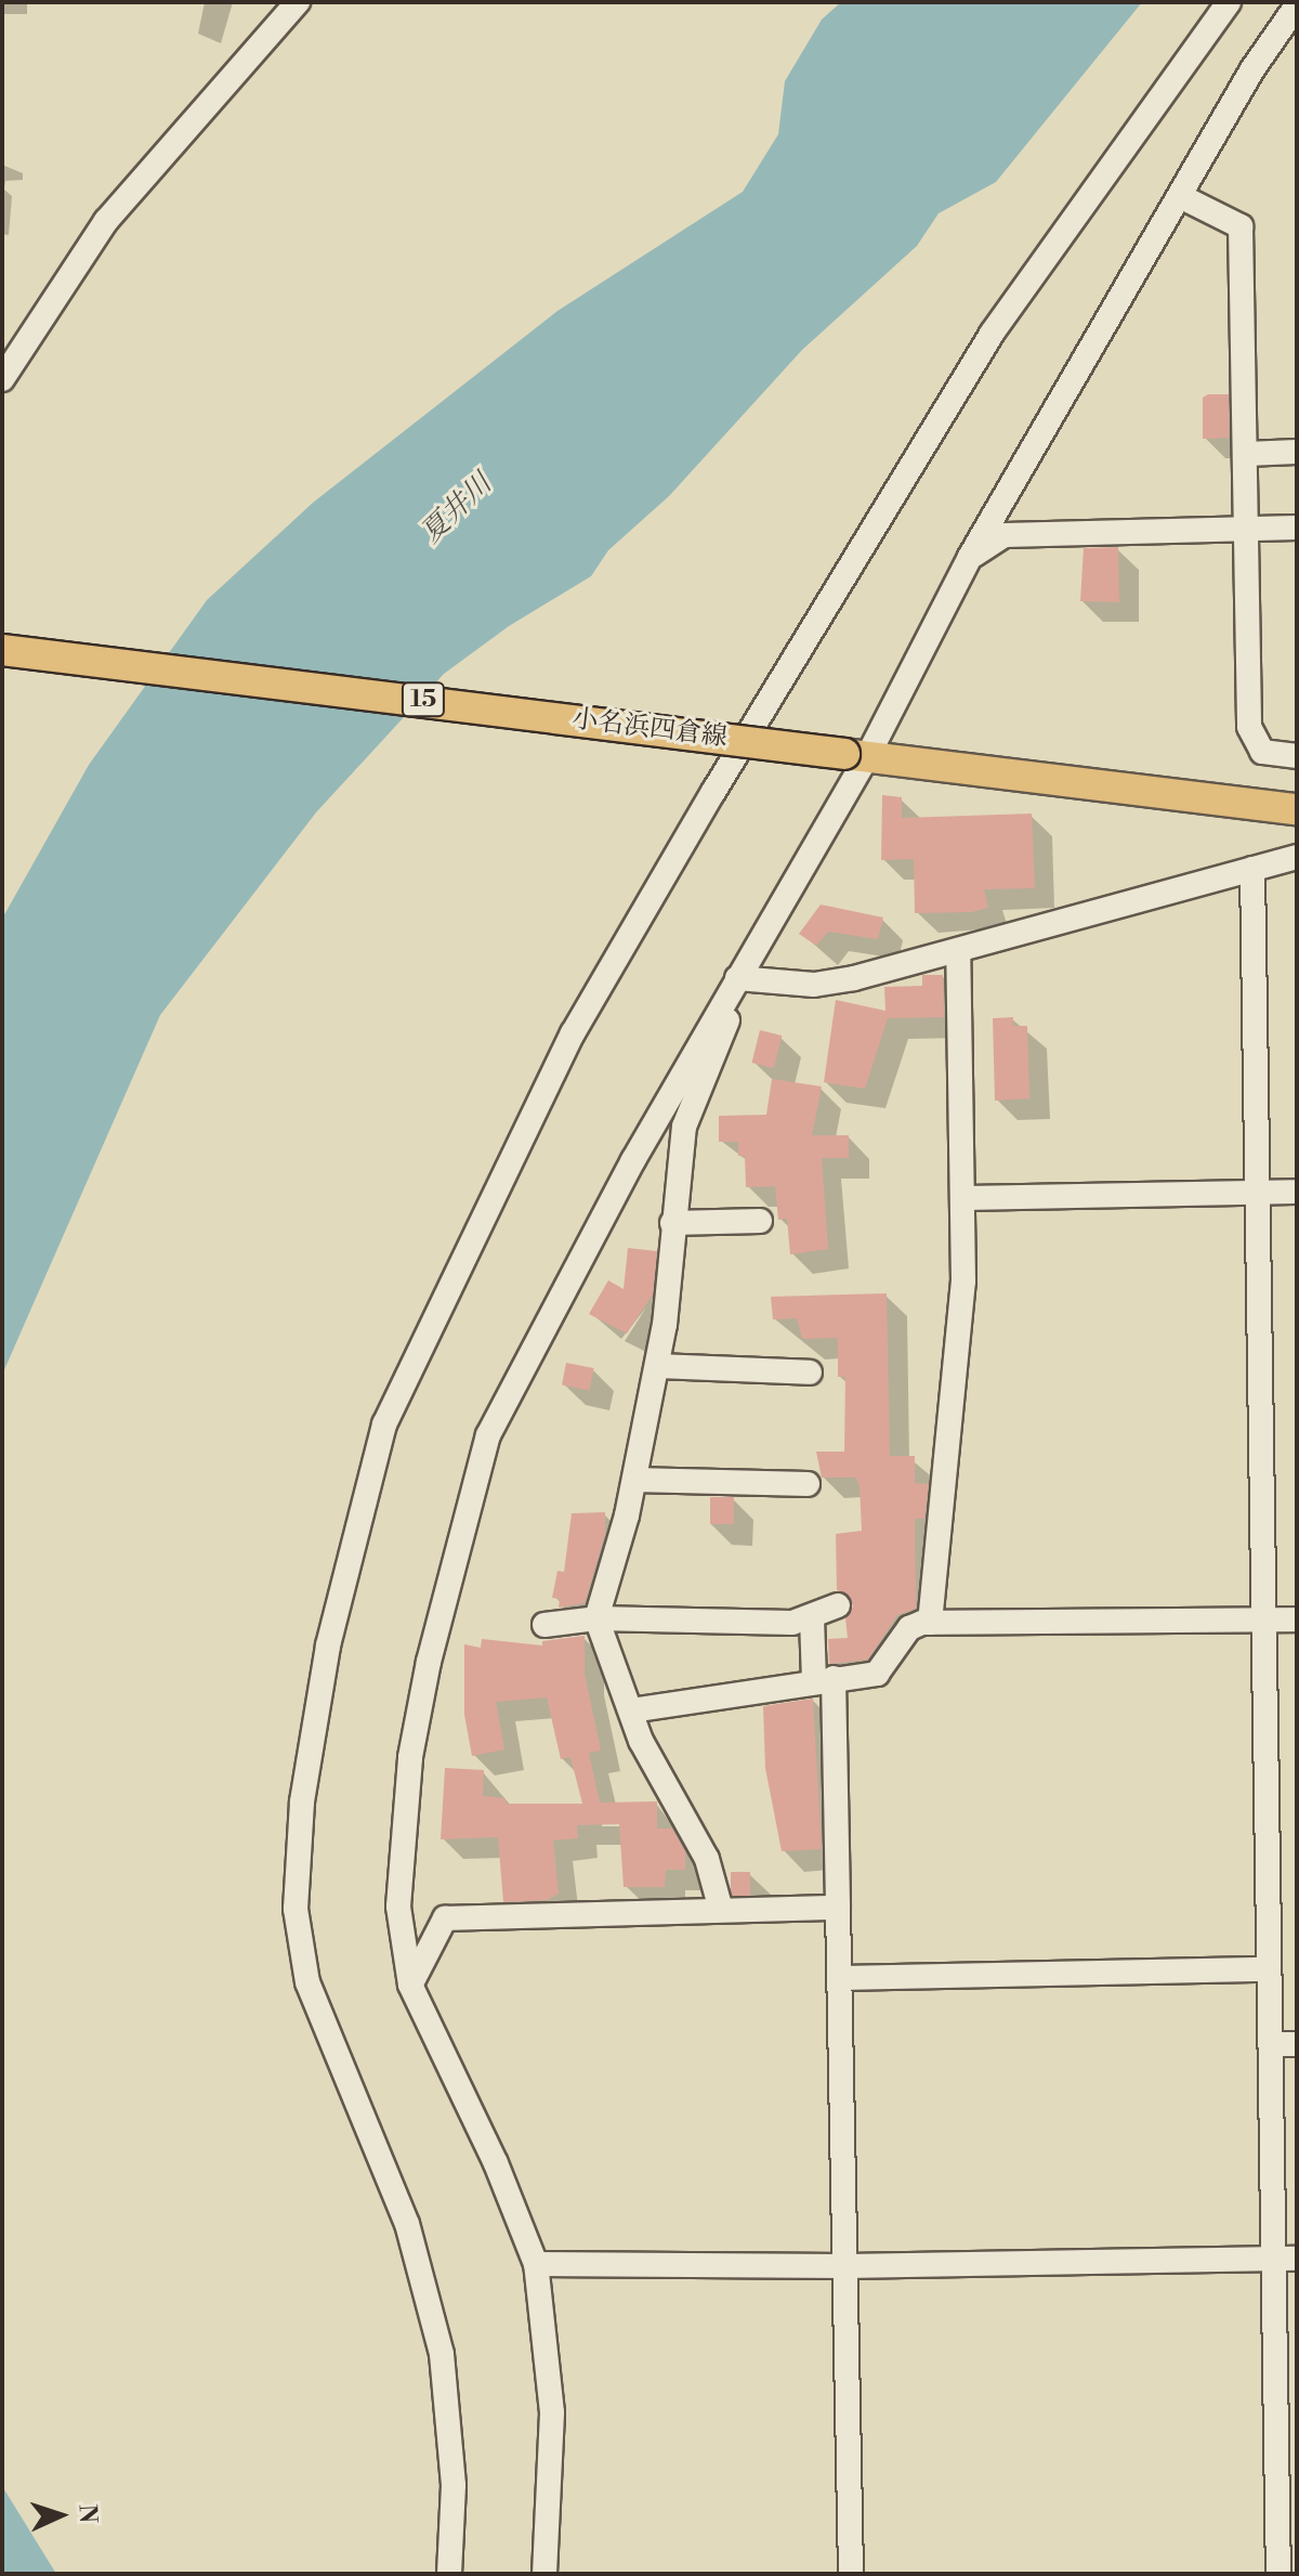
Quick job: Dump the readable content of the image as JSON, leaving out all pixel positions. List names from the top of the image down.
{
  "streets": {
    "main road": ["15", "小名浜四倉線"]
  },
  "water": ["夏井川"],
  "north": "right"
}
